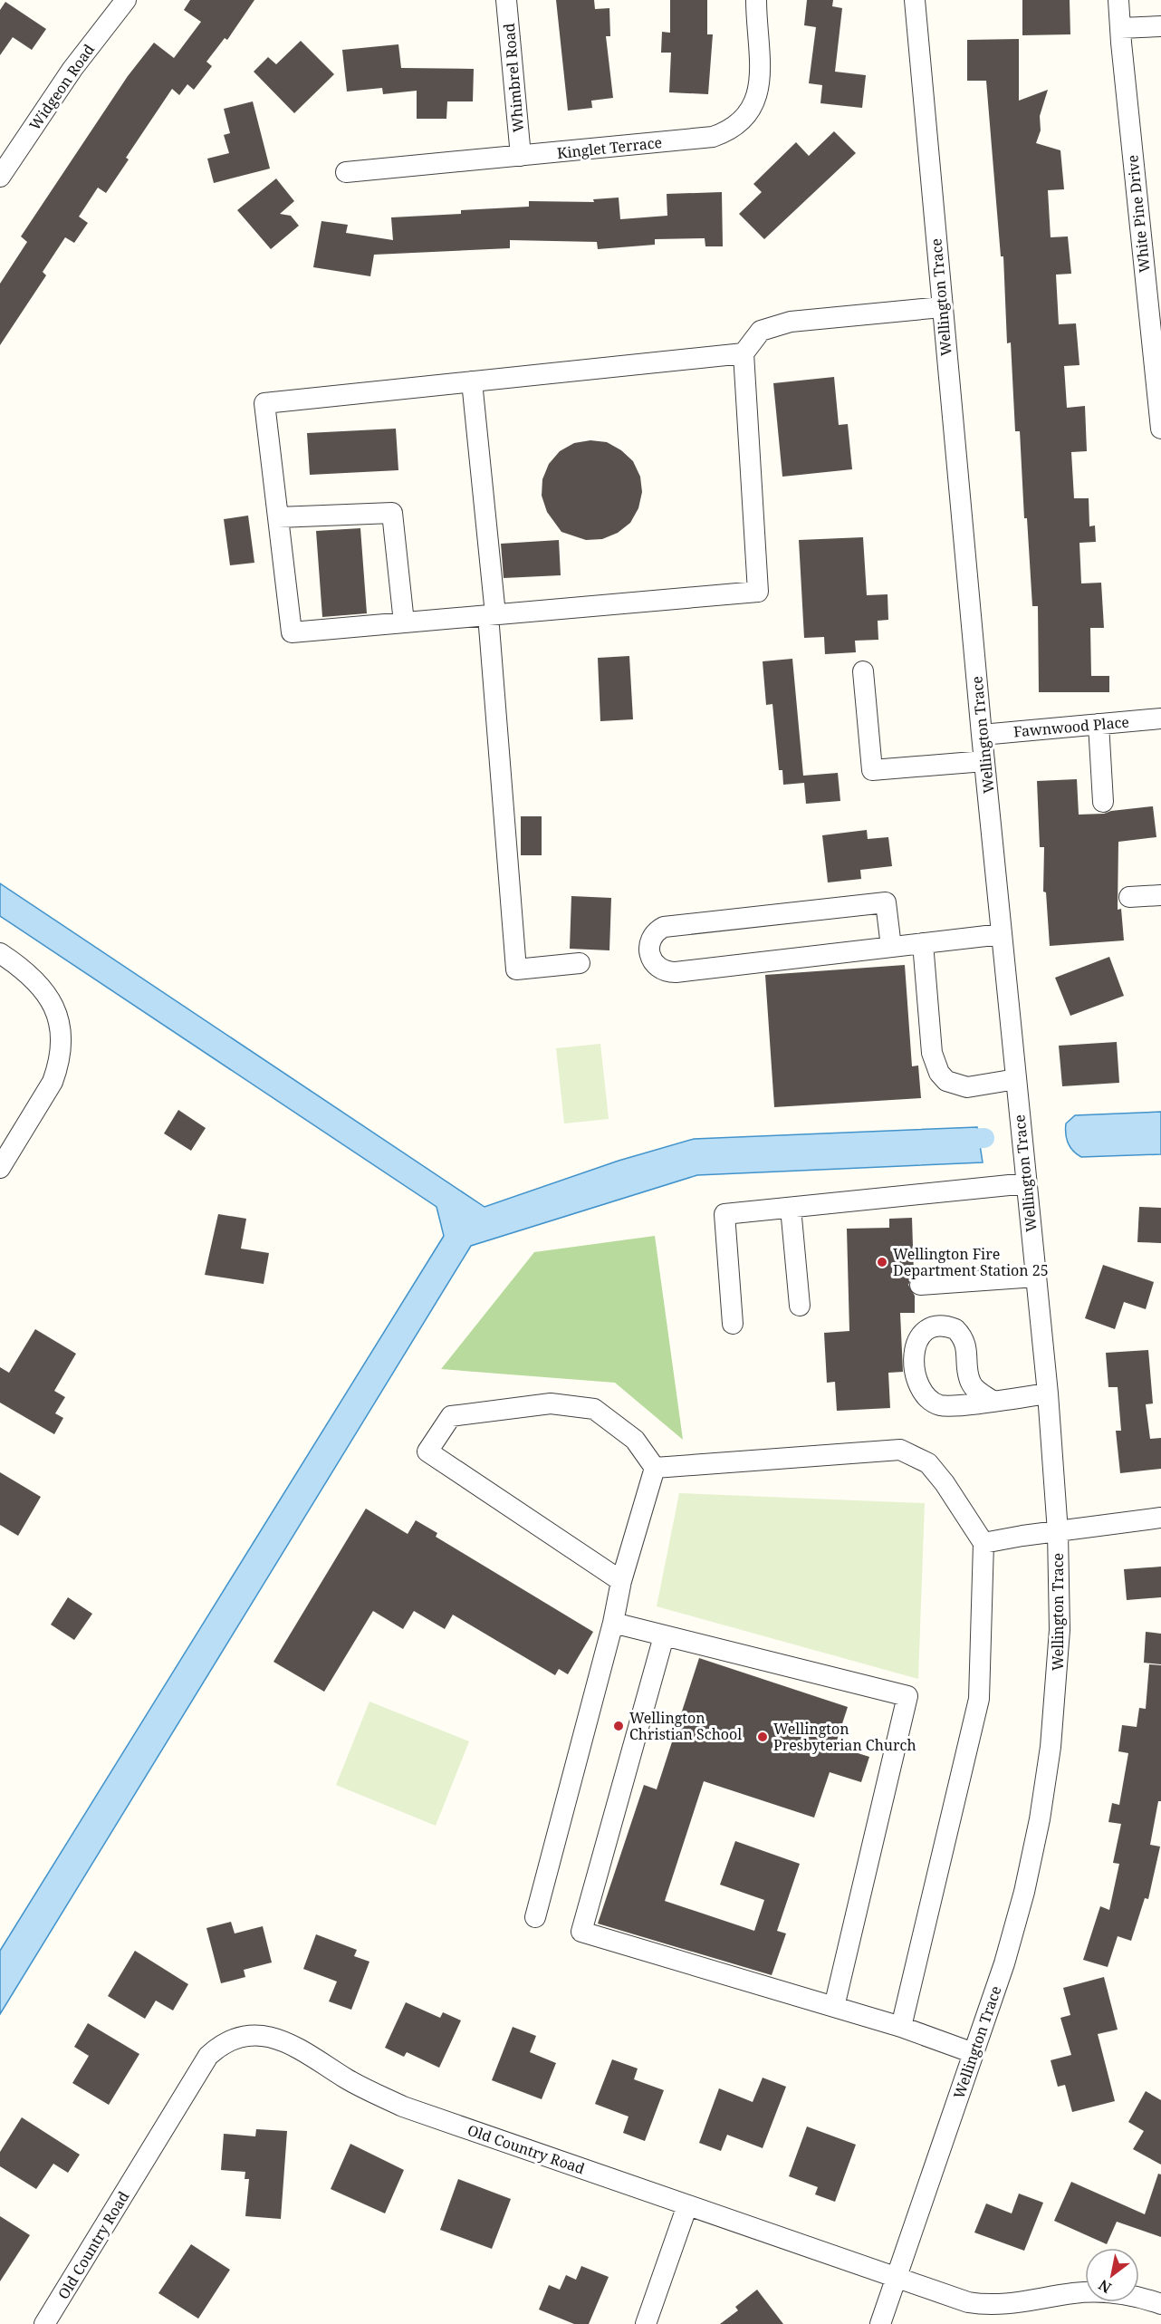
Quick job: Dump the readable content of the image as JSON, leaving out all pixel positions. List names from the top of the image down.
{
  "streets": {
    "street": [
      "Whimbrel Road",
      "Widgeon Road",
      "Kinglet Terrace",
      "White Pine Drive",
      "Wellington Trace",
      "Fawnwood Place",
      "Old Country Road"
    ]
  },
  "crossings": [
    ["Whimbrel Road", "Kinglet Terrace"],
    ["Wellington Trace", "Fawnwood Place"],
    ["Wellington Trace", "Old Country Road"]
  ],
  "places": ["Wellington Fire Department Station 25", "Wellington Christian School", "Wellington Presbyterian Church"],
  "north": "bottom left"
}
